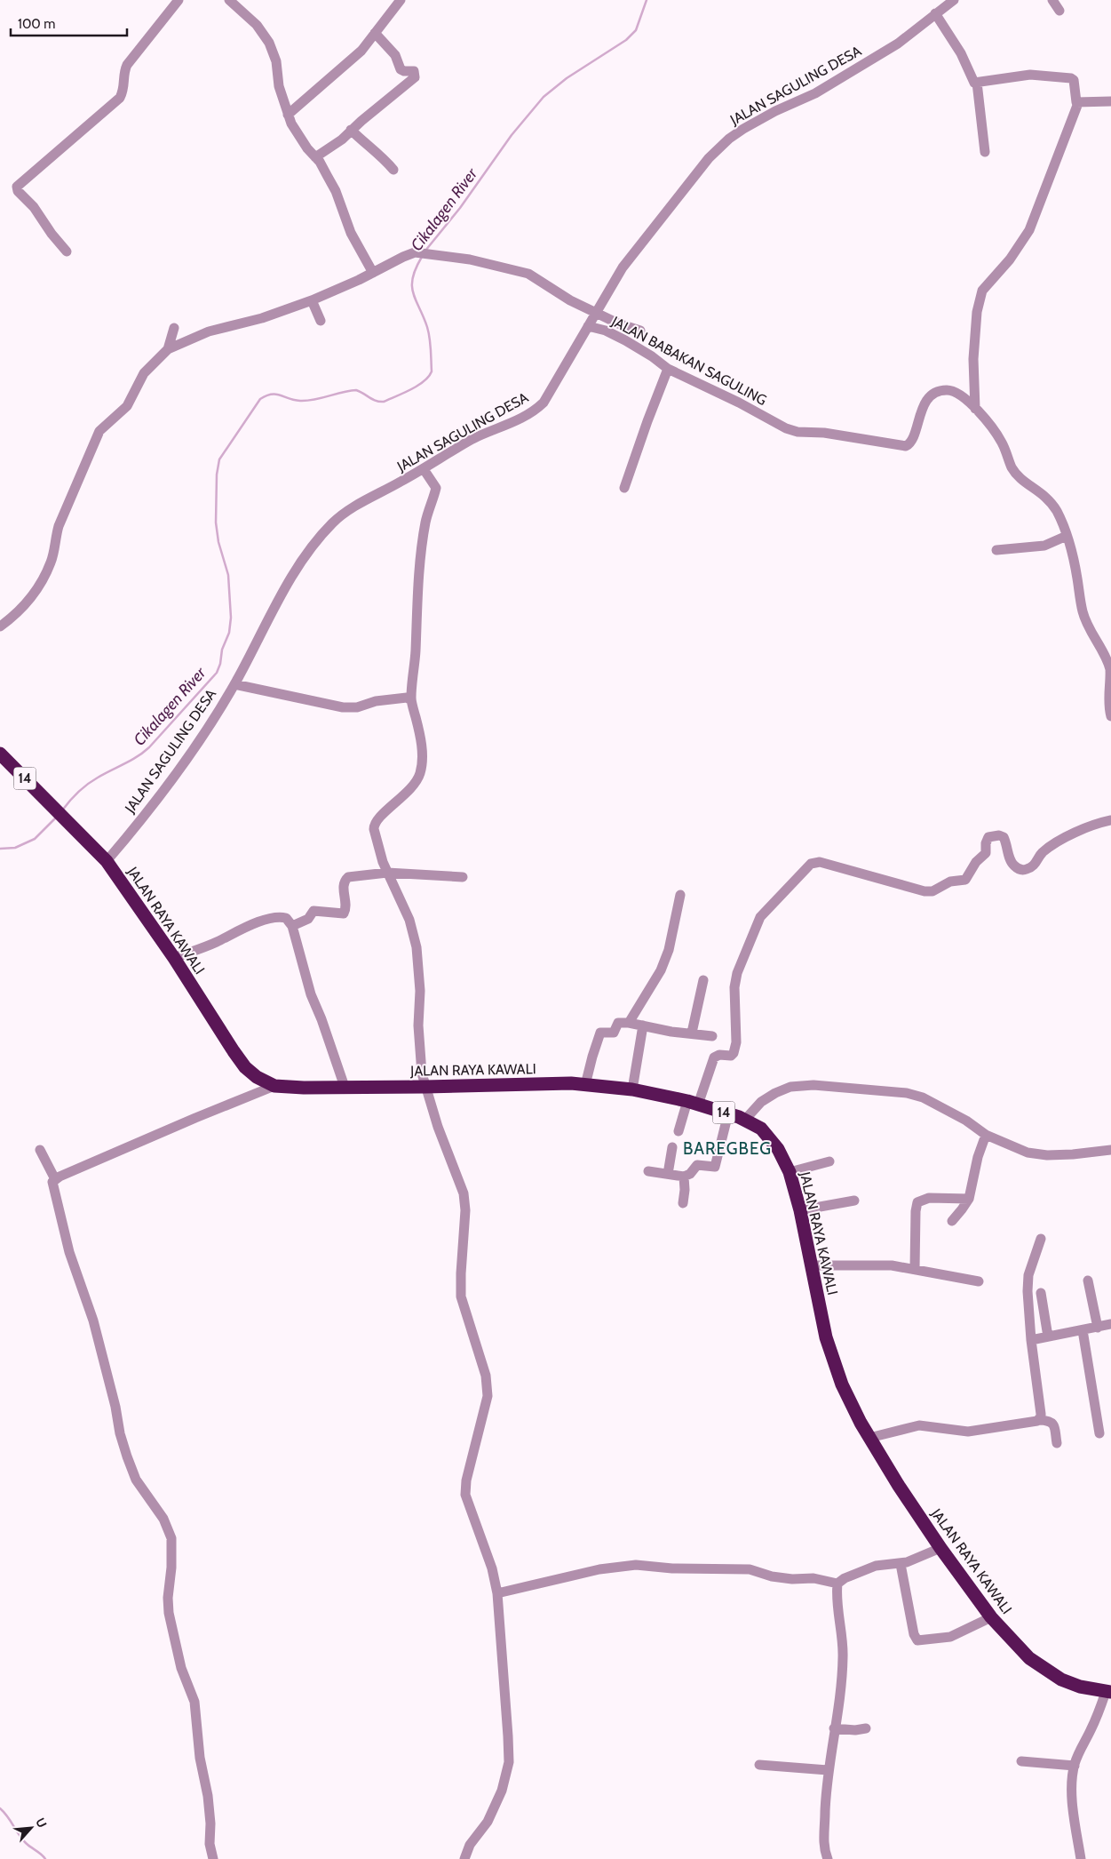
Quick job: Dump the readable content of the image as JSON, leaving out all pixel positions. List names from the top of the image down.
{
  "streets": {
    "highway": ["14", "JALAN RAYA KAWALI"],
    "street": ["JALAN SAGULING DESA", "JALAN BABAKAN SAGULING"]
  },
  "crossings": [
    ["JALAN SAGULING DESA", "JALAN BABAKAN SAGULING"],
    ["JALAN SAGULING DESA", "14"],
    ["JALAN SAGULING DESA", "JALAN RAYA KAWALI"],
    ["14", "JALAN RAYA KAWALI"]
  ],
  "districts": ["BAREGBEG"],
  "water": ["Cikalagen River"],
  "scale_bar": "100 m",
  "north": "top right"
}
